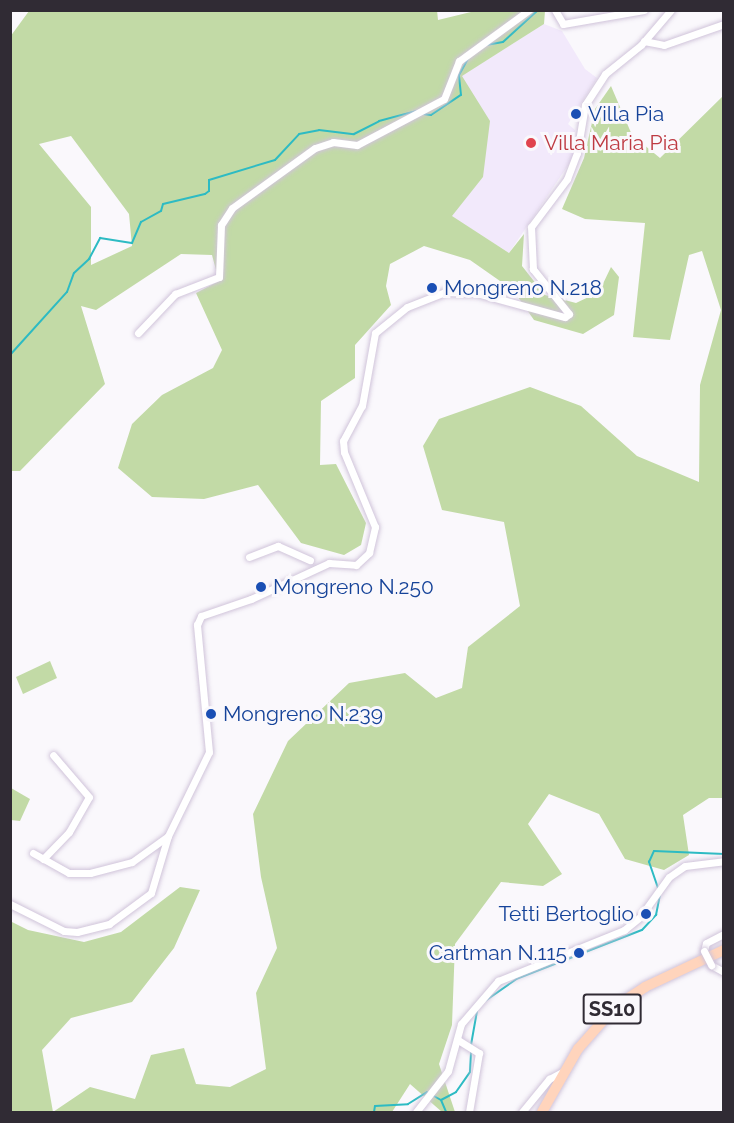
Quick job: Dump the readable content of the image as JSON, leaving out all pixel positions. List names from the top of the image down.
{
  "streets": {
    "main road": ["SS10"]
  },
  "places": [
    "Villa Pia",
    "Villa Maria Pia",
    "Mongreno N.218",
    "Mongreno N.250",
    "Mongreno N.239",
    "Tetti Bertoglio",
    "Cartman N.115"
  ]
}
